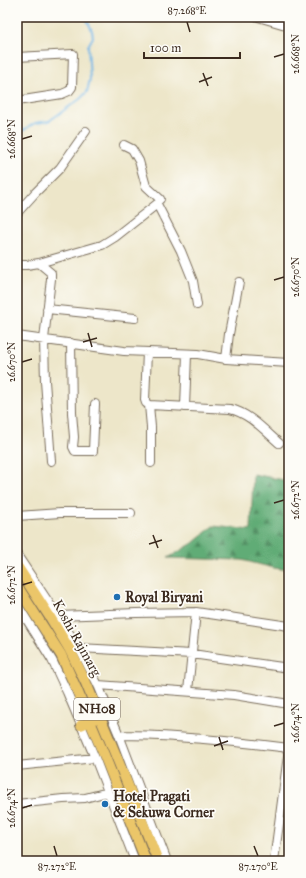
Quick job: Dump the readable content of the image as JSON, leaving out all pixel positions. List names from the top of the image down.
{
  "streets": {
    "main road": ["Koshi Rajmarg", "NH08"]
  },
  "places": ["Royal Biryani", "Hotel Pragati & Sekuwa Corner"],
  "scale_bar": "100 m",
  "coordinates": [
    "87.268°E",
    "26.668°N",
    "26.670°N",
    "26.672°N",
    "26.674°N",
    "87.272°E",
    "87.270°E"
  ]
}
